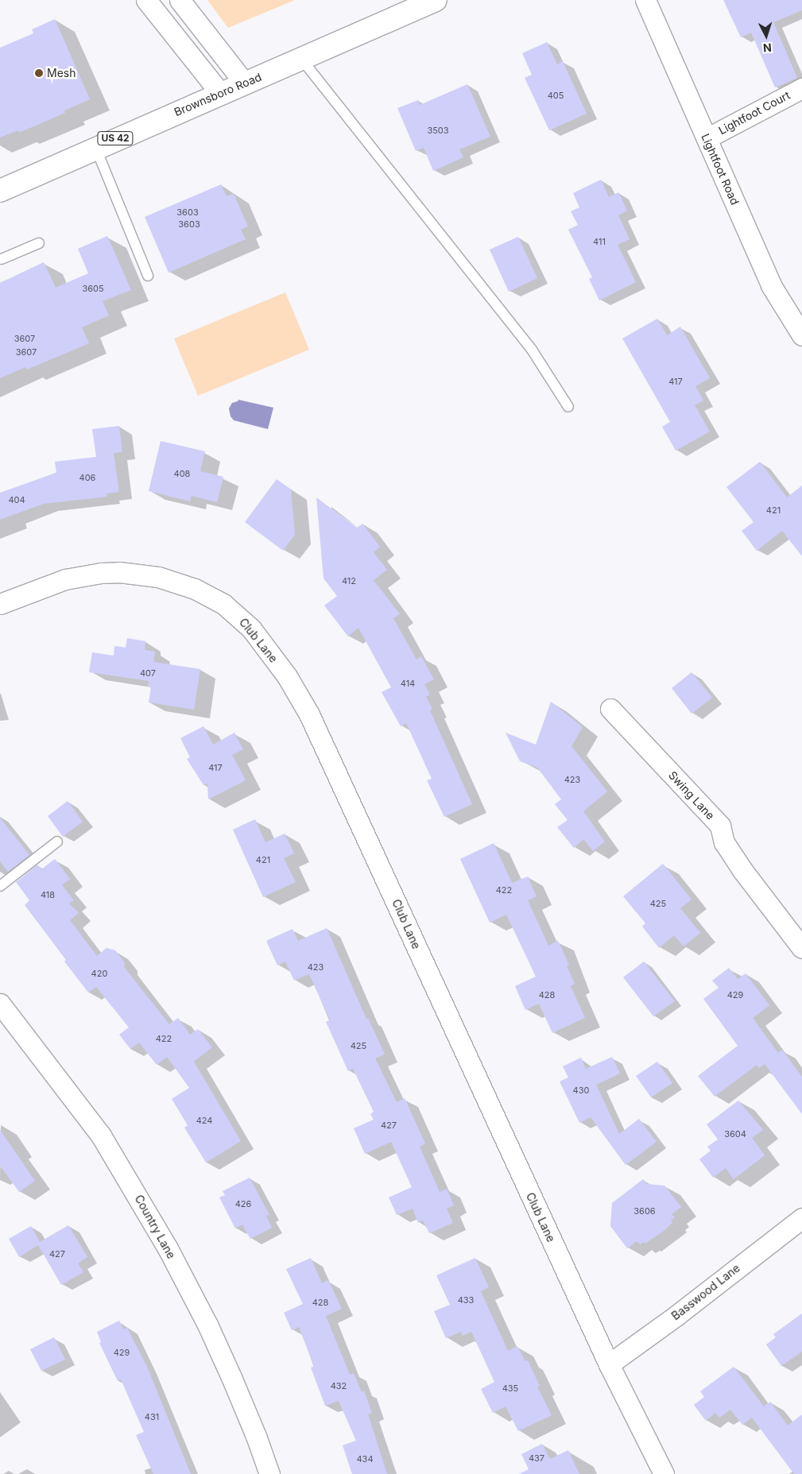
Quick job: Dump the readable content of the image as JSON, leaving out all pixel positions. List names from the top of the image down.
{
  "streets": {
    "main road": ["Brownsboro Road", "US 42"],
    "street": [
      "Lightfoot Court",
      "Lightfoot Road",
      "Club Lane",
      "Swing Lane",
      "Country Lane",
      "Basswood Lane"
    ]
  },
  "crossings": [
    ["Lightfoot Court", "Lightfoot Road"],
    ["Club Lane", "Basswood Lane"]
  ],
  "places": ["Mesh"],
  "house_numbers": [
    "405",
    "3503",
    "3603",
    "3603",
    "411",
    "3605",
    "3607",
    "3607",
    "417",
    "408",
    "406",
    "404",
    "421",
    "412",
    "407",
    "414",
    "417",
    "423",
    "421",
    "422",
    "418",
    "425",
    "423",
    "420",
    "428",
    "429",
    "422",
    "425",
    "430",
    "424",
    "427",
    "3604",
    "426",
    "3606",
    "427",
    "433",
    "428",
    "429",
    "432",
    "435",
    "431",
    "437",
    "434"
  ],
  "north": "bottom"
}
